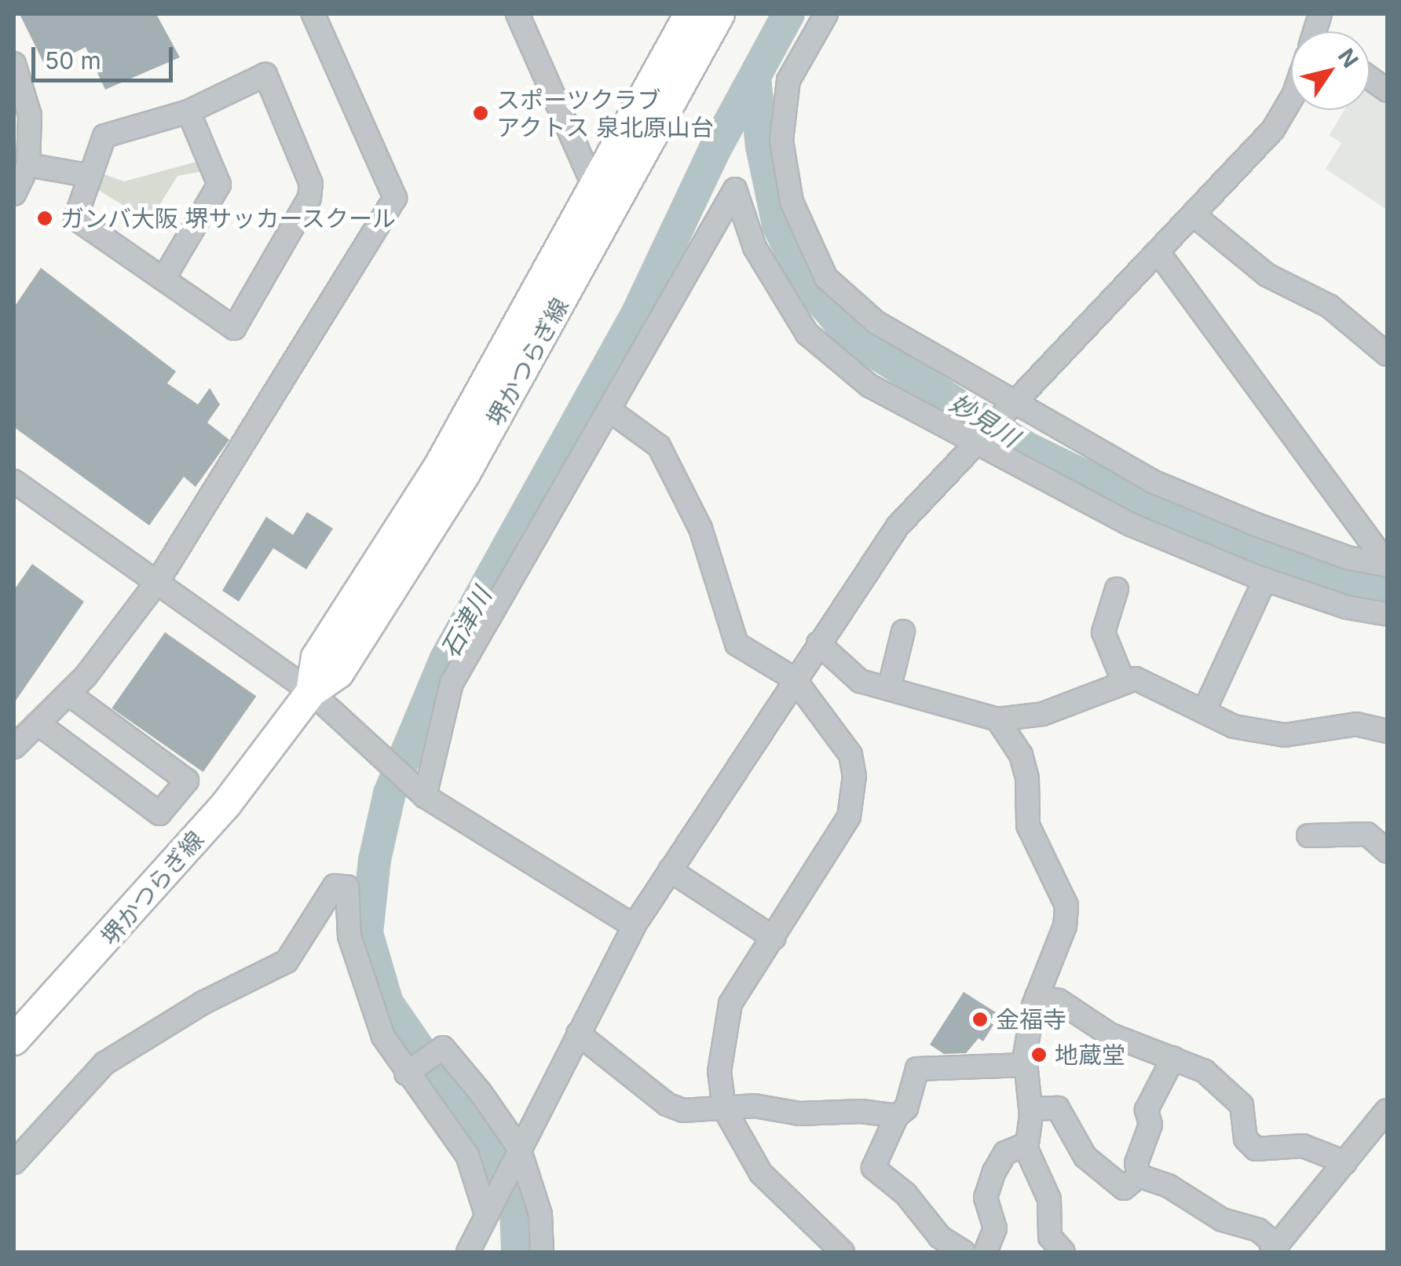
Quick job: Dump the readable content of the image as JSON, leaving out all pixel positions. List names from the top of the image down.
{
  "streets": {
    "main road": ["堺かつらぎ線"]
  },
  "water": ["妙見川", "石津川"],
  "places": [
    "スポーツクラブ アクトス 泉北原山台",
    "ガンバ大阪 堺サッカースクール",
    "金福寺",
    "地蔵堂"
  ],
  "scale_bar": "50 m",
  "north": "top right"
}
